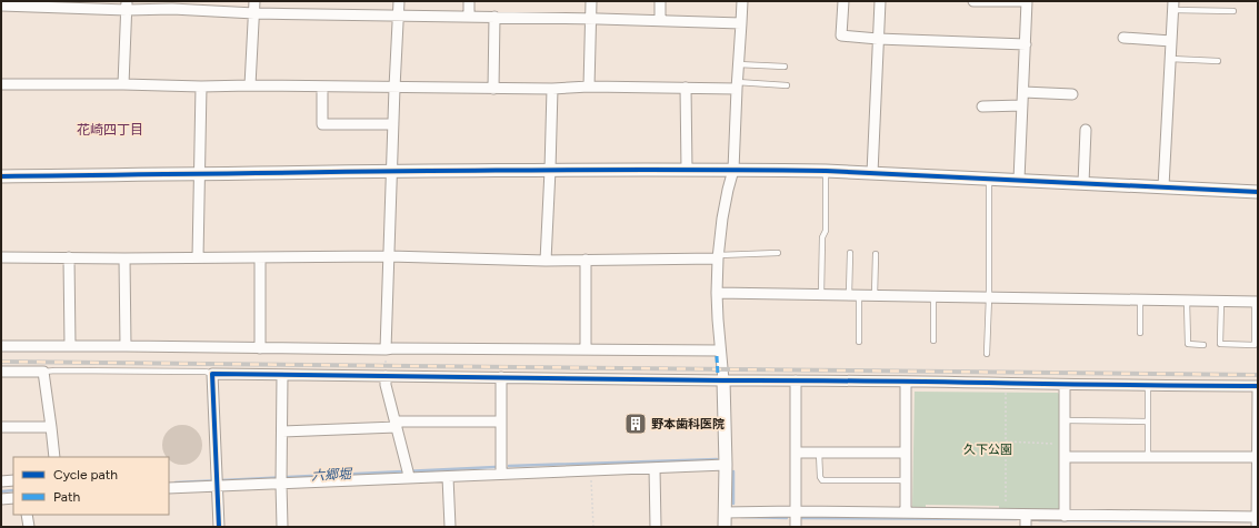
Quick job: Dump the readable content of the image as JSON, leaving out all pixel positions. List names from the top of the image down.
{
  "districts": ["花崎四丁目"],
  "water": ["六郷堀"],
  "parks": ["久下公園"],
  "places": {
    "building": ["野本歯科医院"]
  },
  "legend": ["Cycle path", "Path"]
}
